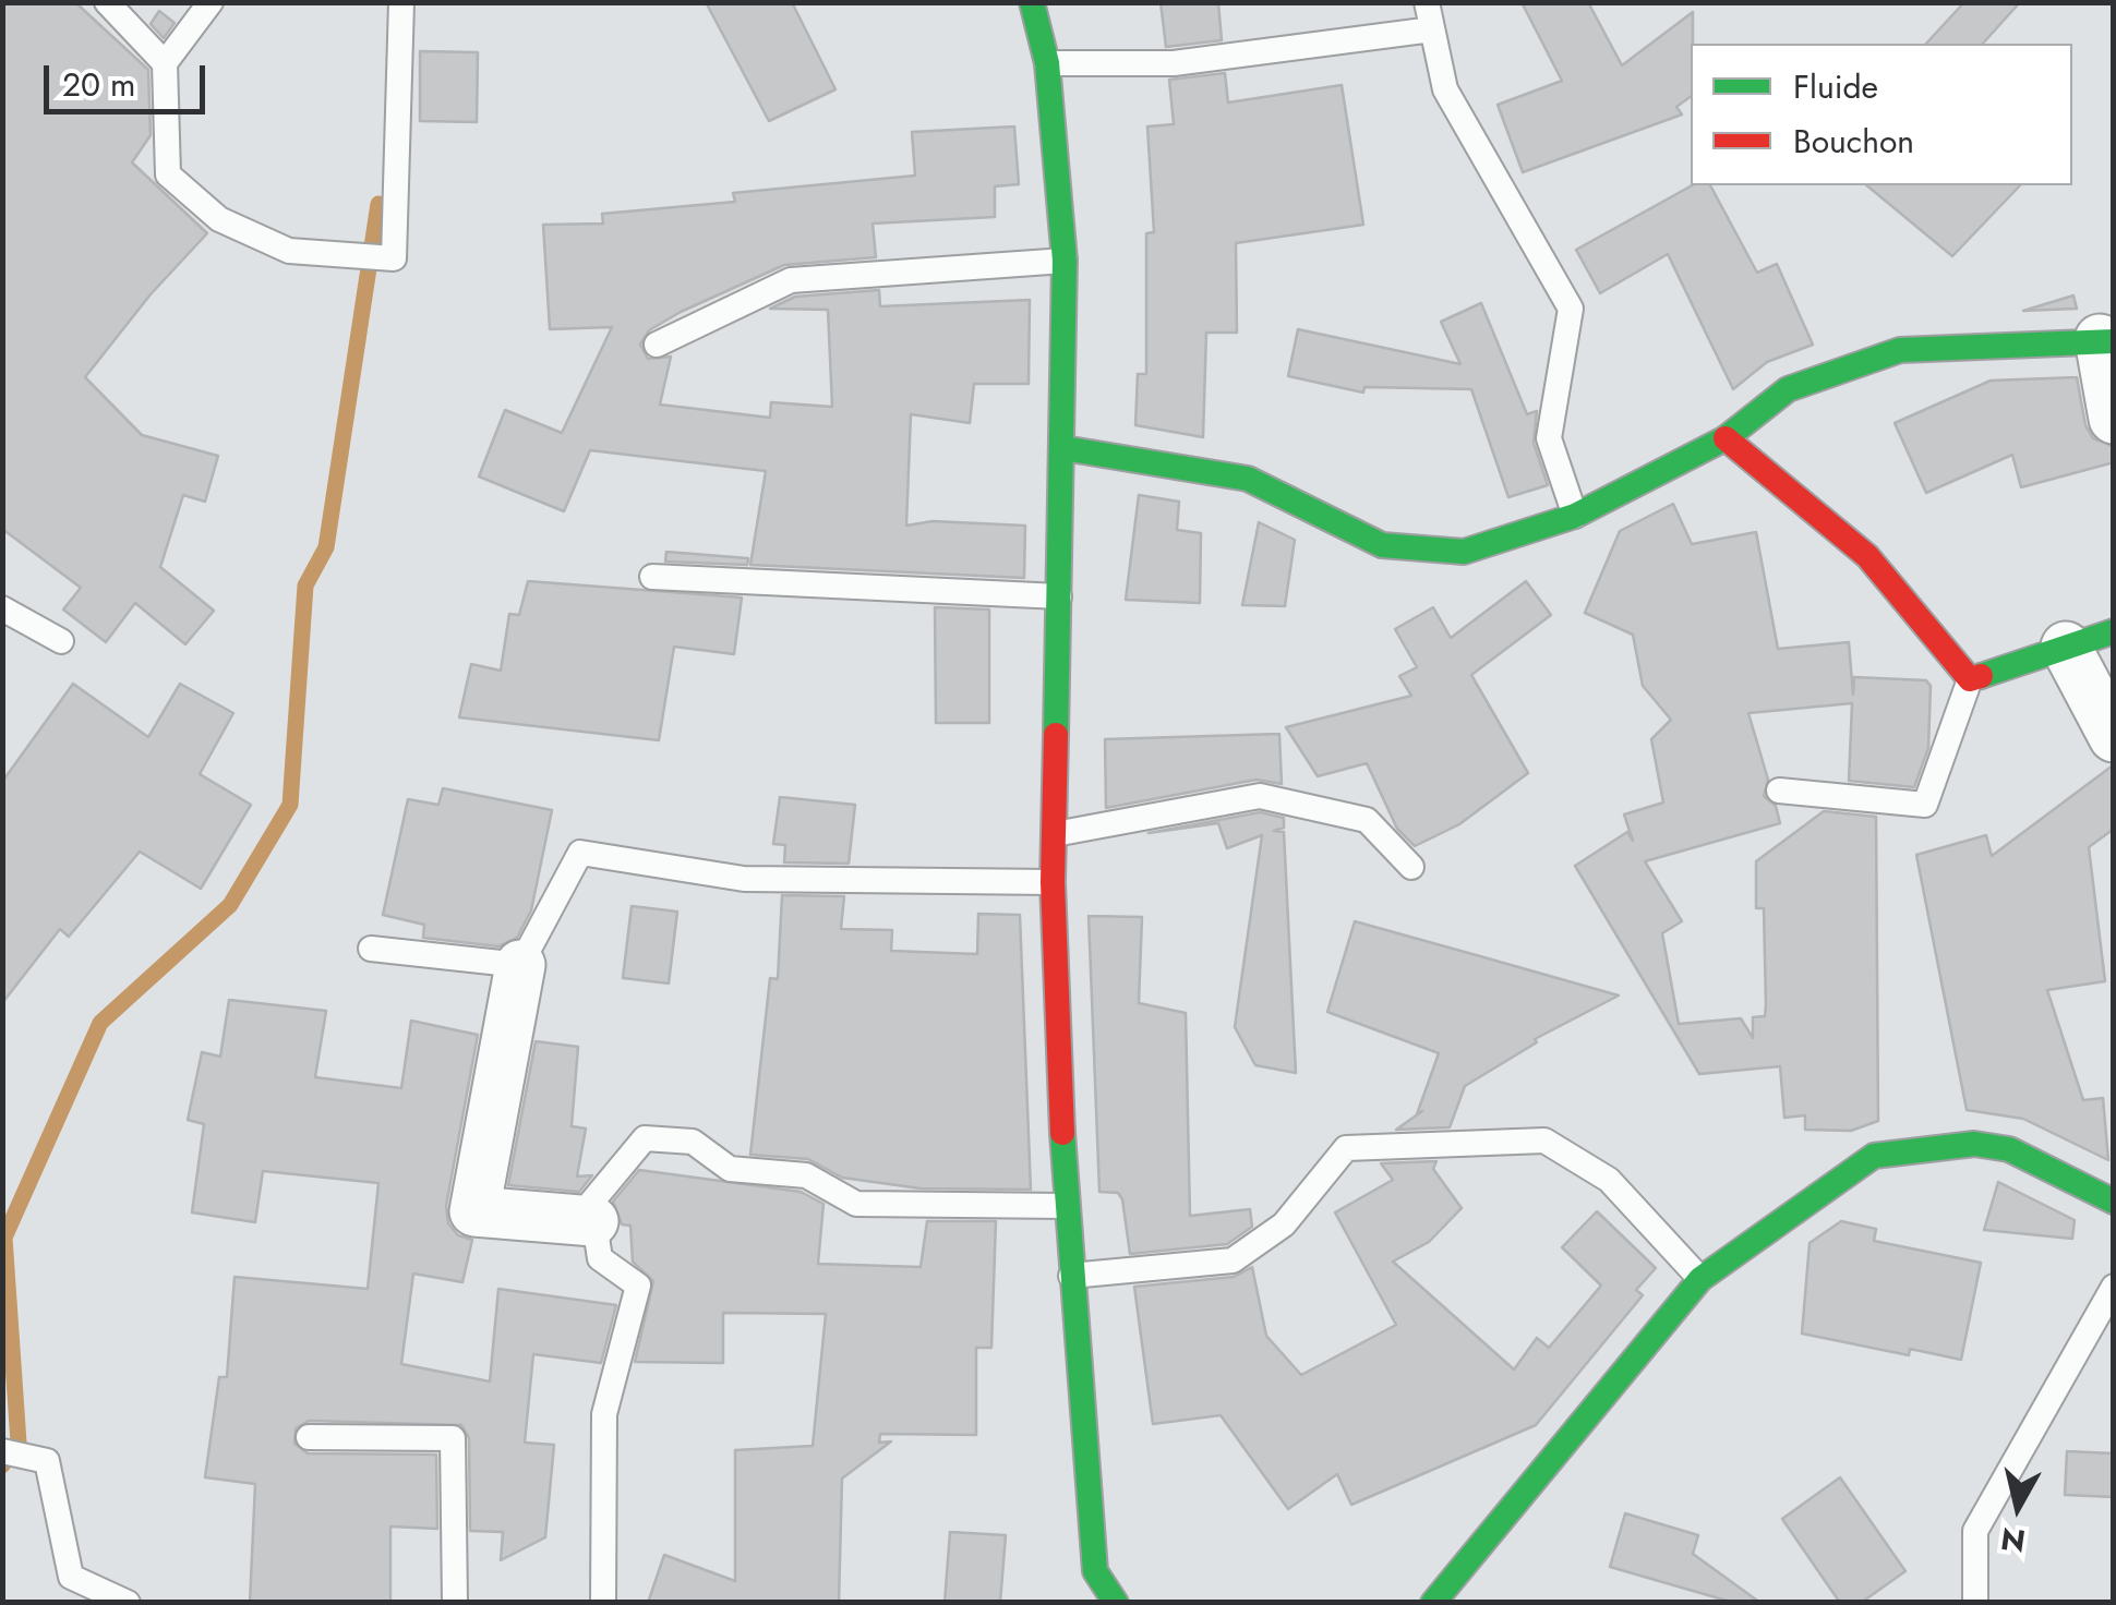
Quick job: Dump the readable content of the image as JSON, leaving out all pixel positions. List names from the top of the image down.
{
  "legend": ["Fluide", "Bouchon"],
  "scale_bar": "20 m",
  "north": "bottom"
}
